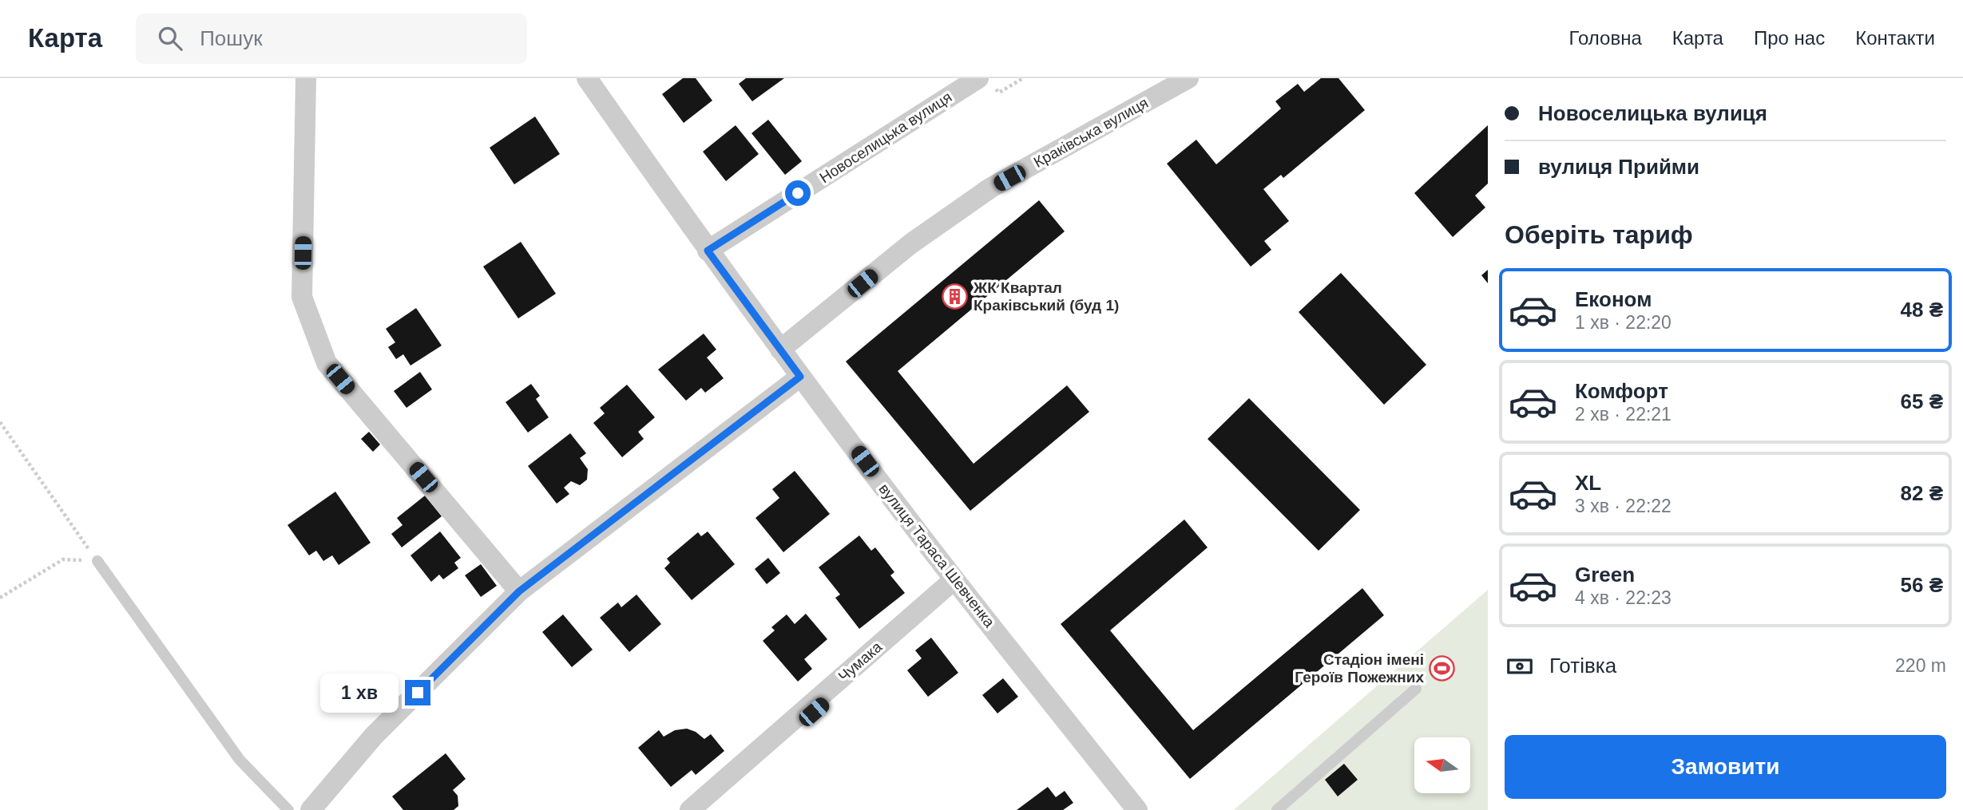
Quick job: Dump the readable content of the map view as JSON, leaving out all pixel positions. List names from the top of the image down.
{
  "streets": {
    "street": [
      "Краківська вулиця",
      "Новоселицька вулиця",
      "вулиця Тараса Шевченка",
      "Чумака"
    ]
  },
  "crossings": [
    ["Краківська вулиця", "вулиця Тараса Шевченка"],
    ["Новоселицька вулиця", "вулиця Тараса Шевченка"],
    ["вулиця Тараса Шевченка", "Чумака"]
  ],
  "places": {
    "building": ["ЖК Квартал Краківський (буд 1)"],
    "sports": ["Стадіон імені Героїв Пожежних"]
  },
  "north": "left",
  "page": {
    "header": "Карта",
    "search": "Пошук",
    "nav": [
      "Головна",
      "Карта",
      "Про нас",
      "Контакти"
    ],
    "banner": ["Новоселицька вулиця", "вулиця Прийми"],
    "heading": "Оберіть тариф",
    "list": [
      {
        "name": "Економ",
        "note": "1 хв · 22:20",
        "value": "48 ₴"
      },
      {
        "name": "Комфорт",
        "note": "2 хв · 22:21",
        "value": "65 ₴"
      },
      {
        "name": "XL",
        "note": "3 хв · 22:22",
        "value": "82 ₴"
      },
      {
        "name": "Green",
        "note": "4 хв · 22:23",
        "value": "56 ₴"
      }
    ],
    "pay": ["Готівка", "220 m"],
    "bubble": "1 хв",
    "buttons": "Замовити"
  }
}
